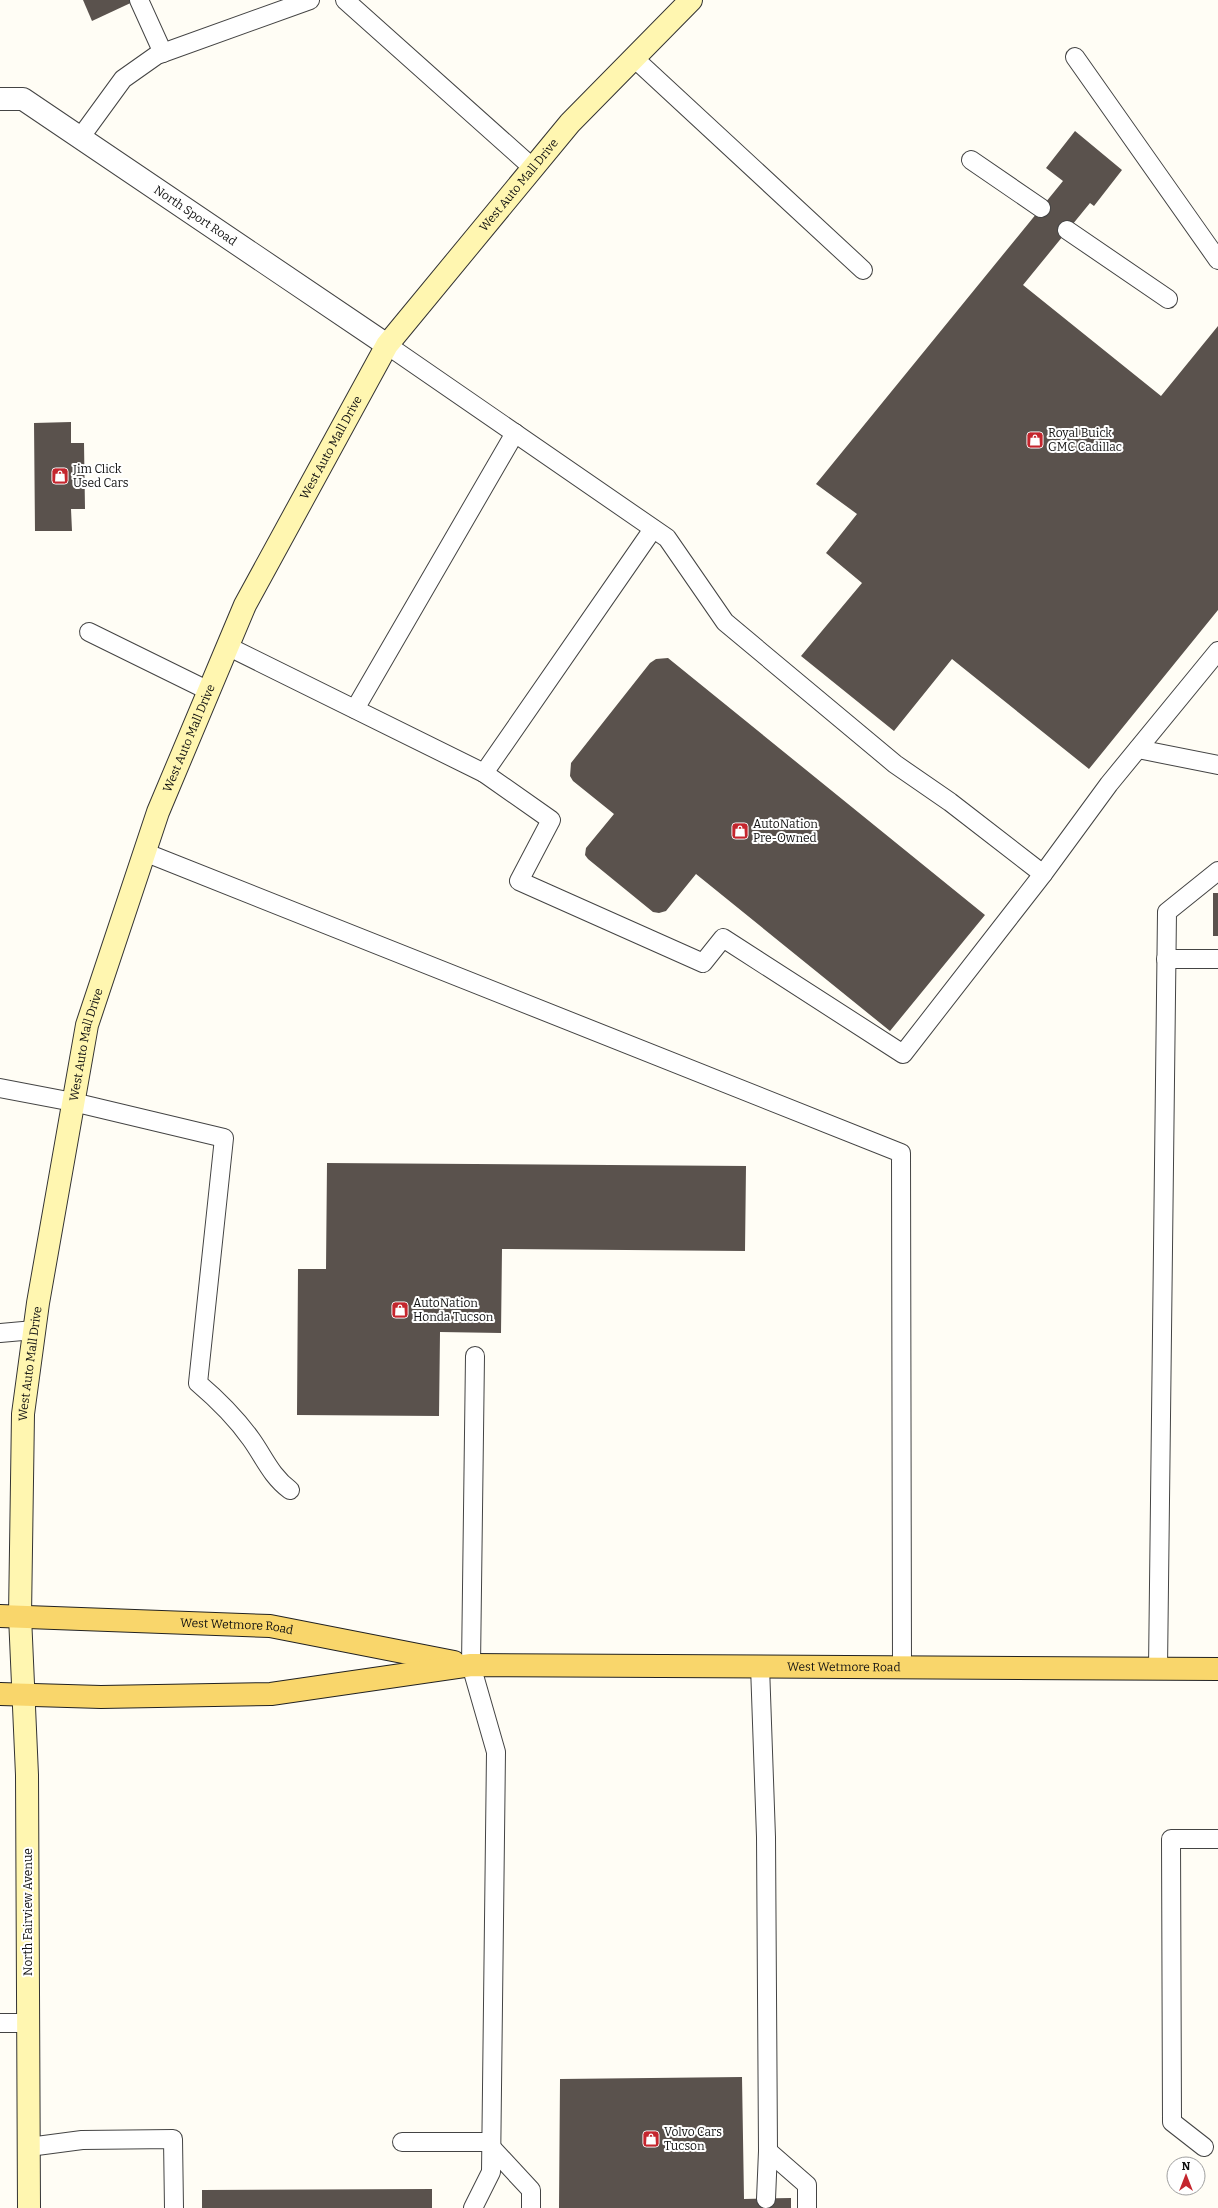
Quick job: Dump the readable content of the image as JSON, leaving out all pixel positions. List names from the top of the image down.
{
  "streets": {
    "main road": ["West Wetmore Road"],
    "street": ["West Auto Mall Drive", "North Sport Road", "North Fairview Avenue"]
  },
  "crossings": [
    ["West Auto Mall Drive", "North Sport Road"],
    ["West Auto Mall Drive", "West Wetmore Road"],
    ["West Auto Mall Drive", "North Fairview Avenue"],
    ["West Wetmore Road", "North Fairview Avenue"]
  ],
  "places": {
    "shop": [
      "Royal Buick GMC Cadillac",
      "Jim Click Used Cars",
      "AutoNation Pre-Owned",
      "AutoNation Honda Tucson",
      "Volvo Cars Tucson"
    ]
  },
  "north": "top"
}
